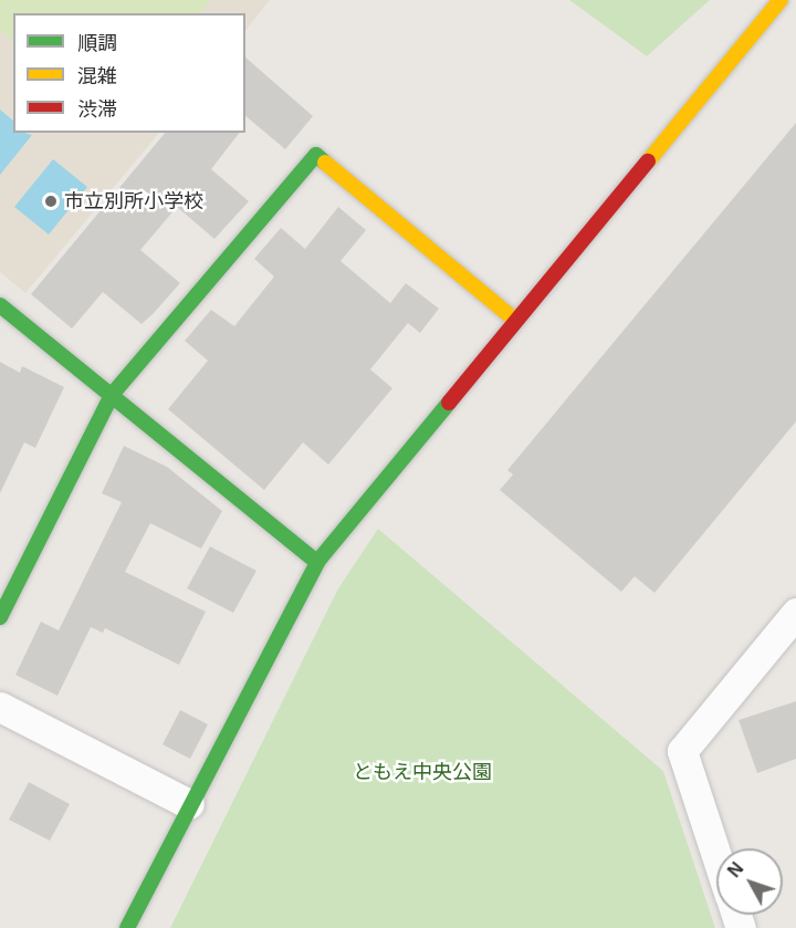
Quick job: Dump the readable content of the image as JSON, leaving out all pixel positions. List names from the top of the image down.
{
  "parks": ["ともえ中央公園"],
  "places": ["市立別所小学校"],
  "legend": ["順調", "混雑", "渋滞"],
  "north": "top left"
}
